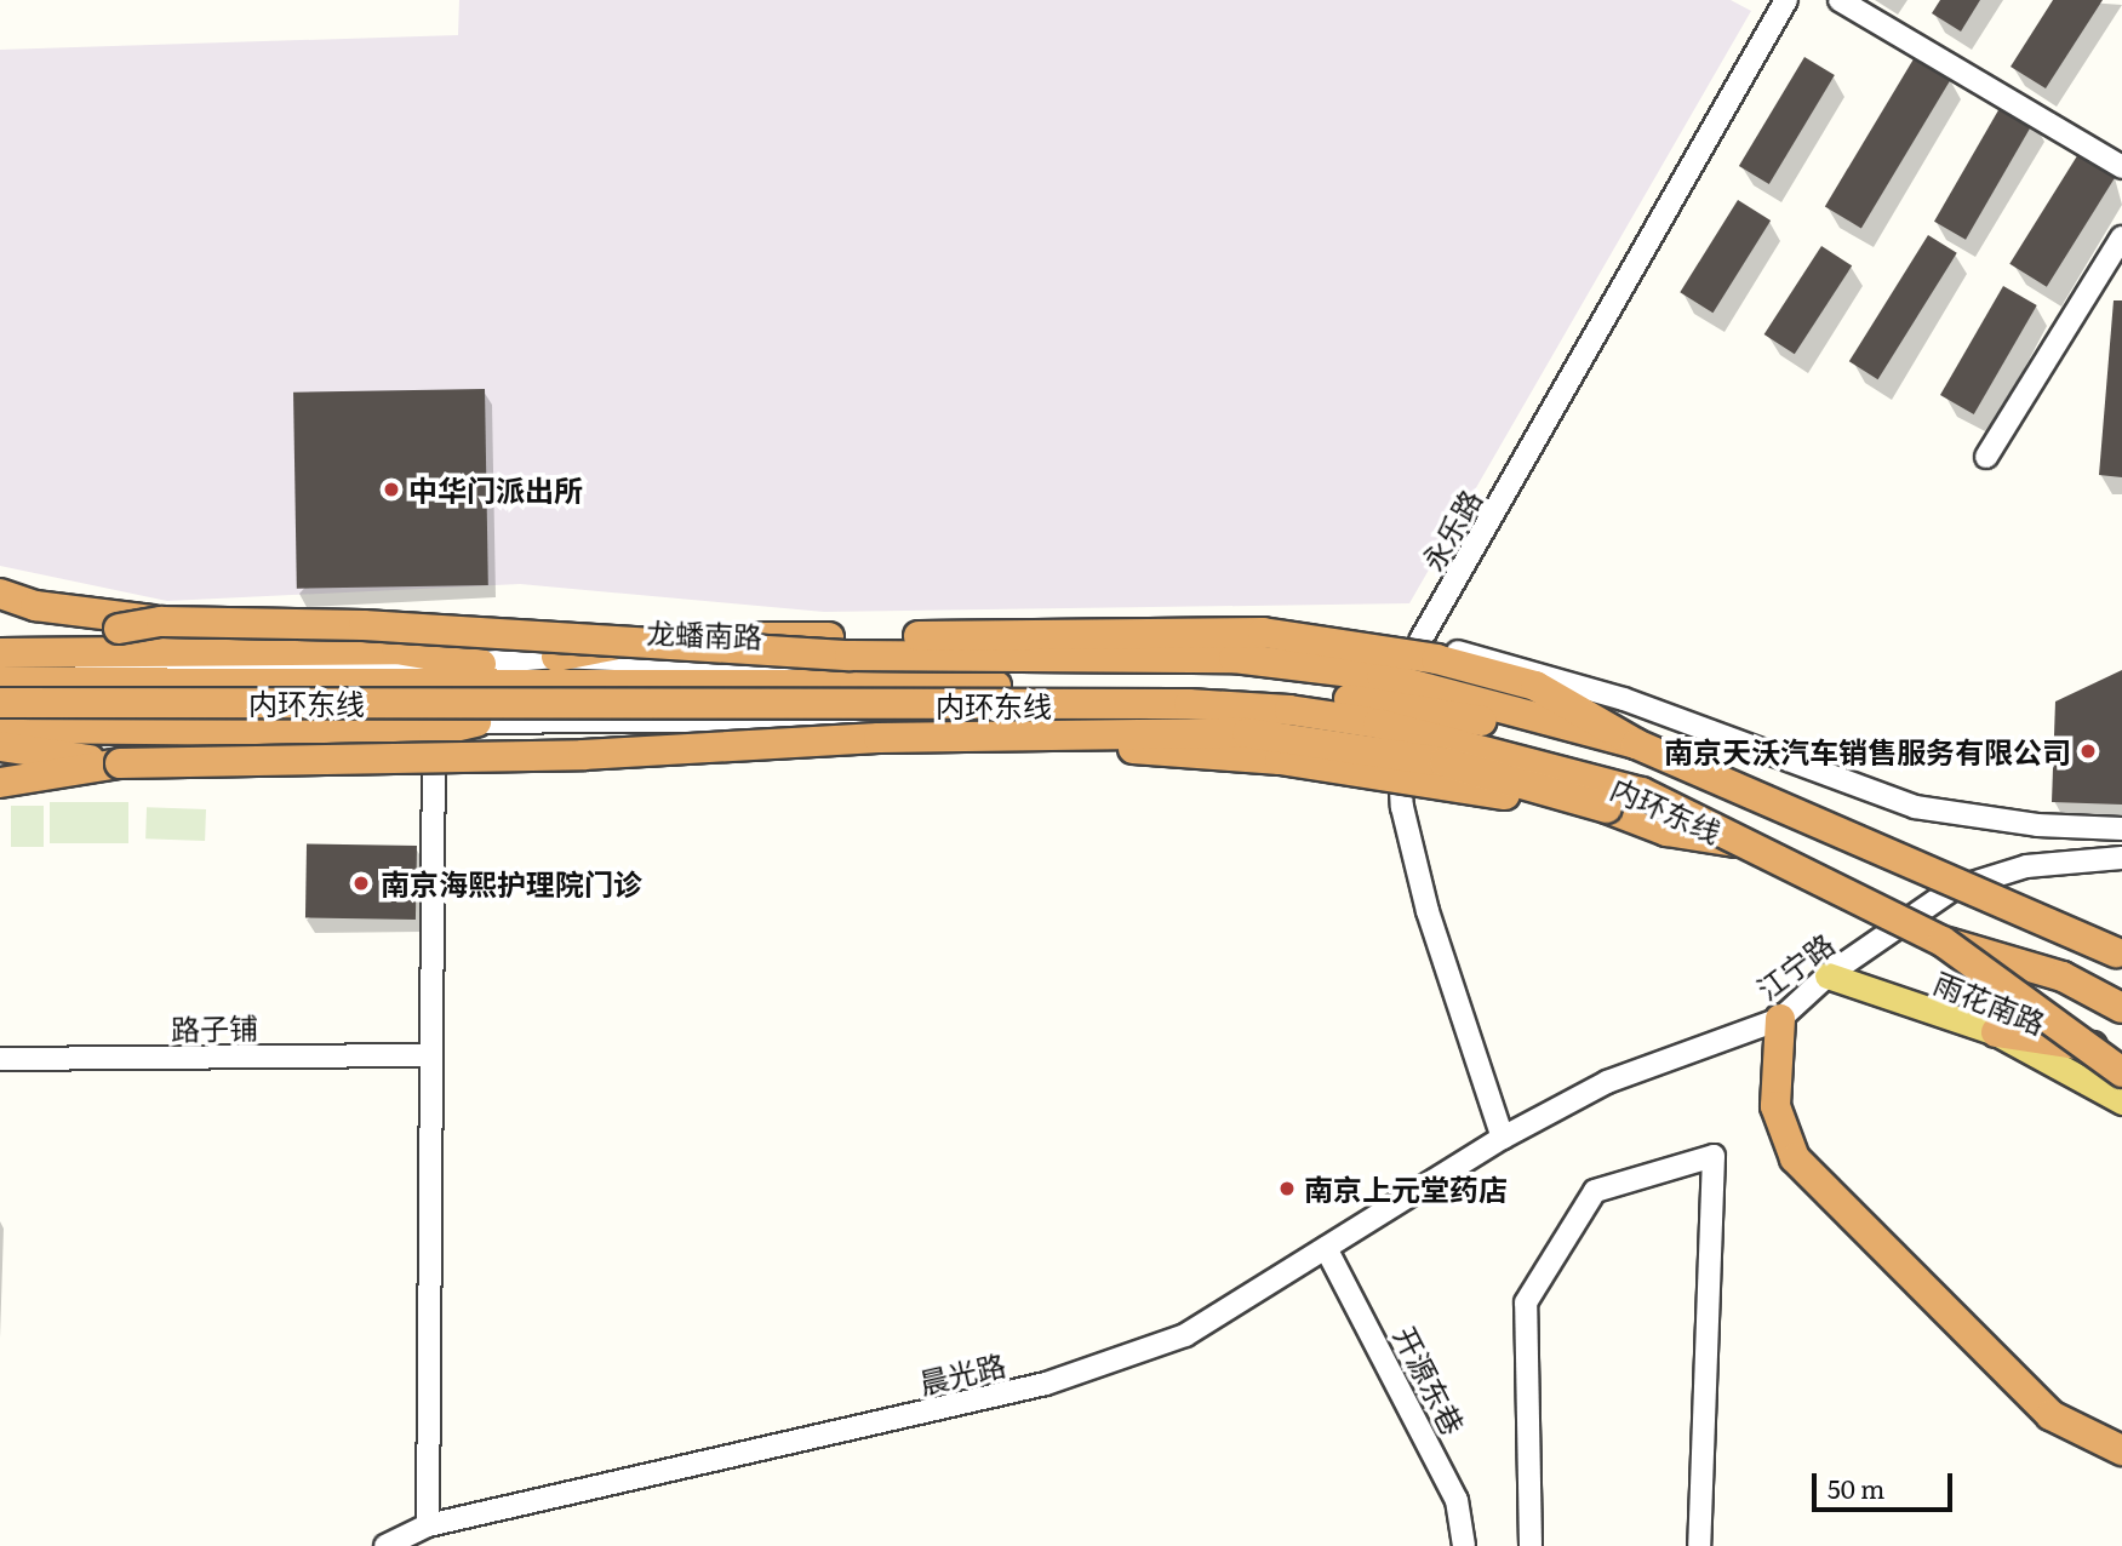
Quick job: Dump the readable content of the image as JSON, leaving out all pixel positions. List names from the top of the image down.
{
  "streets": {
    "highway": ["内环东线"],
    "main road": ["雨花南路"],
    "street": [
      "永乐路",
      "龙蟠南路",
      "江宁路",
      "路子铺",
      "晨光路",
      "开源东巷"
    ]
  },
  "crossings": [
    ["永乐路", "龙蟠南路"],
    ["永乐路", "江宁路"],
    ["永乐路", "晨光路"],
    ["江宁路", "雨花南路"],
    ["江宁路", "晨光路"],
    ["晨光路", "开源东巷"]
  ],
  "places": [
    "中华门派出所",
    "南京天沃汽车销售服务有限公司",
    "南京海熙护理院门诊",
    "南京上元堂药店"
  ],
  "scale_bar": "50 m"
}
